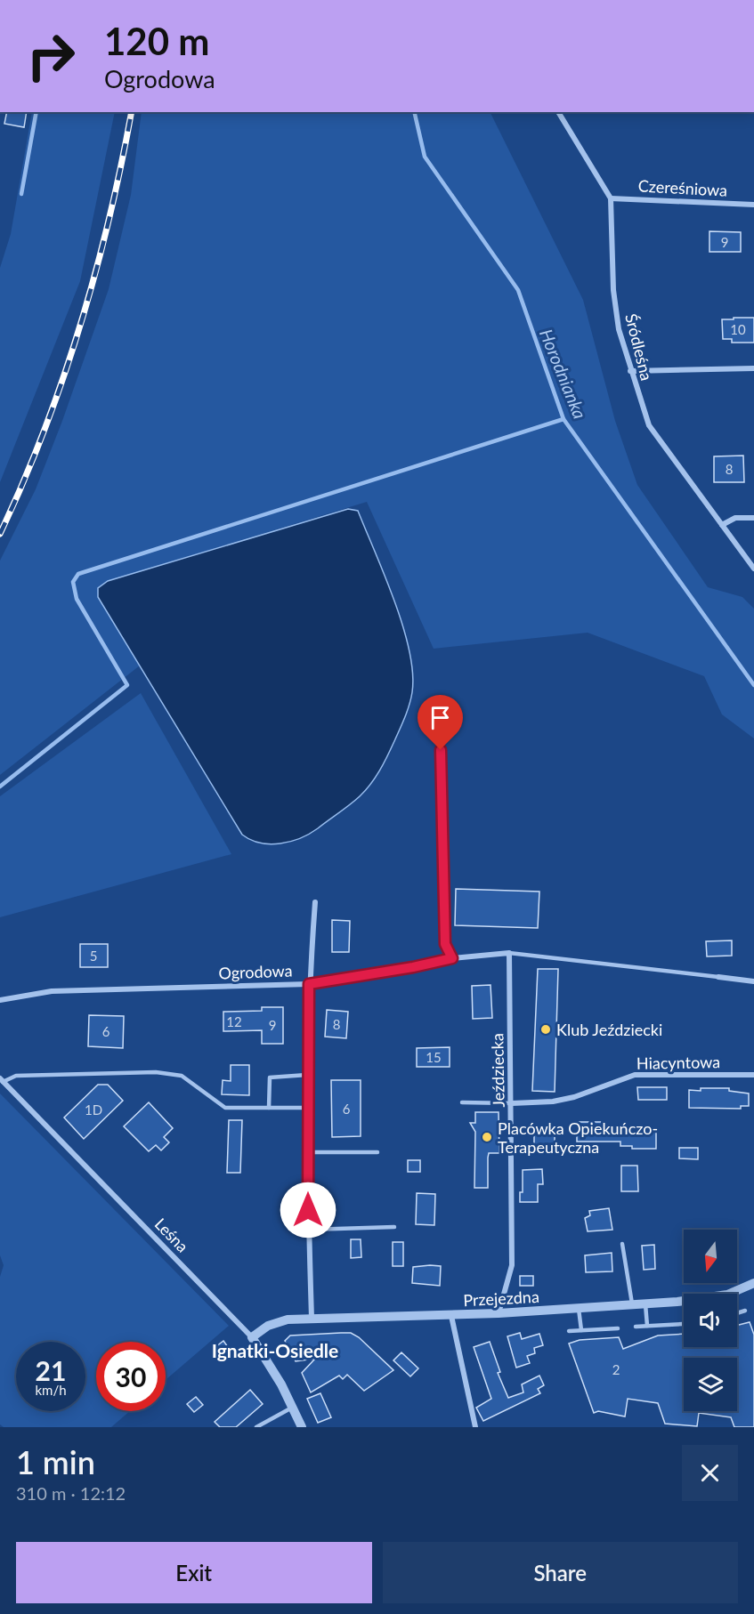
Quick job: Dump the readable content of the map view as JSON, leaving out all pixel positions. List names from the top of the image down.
{
  "streets": {
    "street": [
      "Czereśniowa",
      "Śródleśna",
      "Ogrodowa",
      "Hiacyntowa",
      "Jeździecka",
      "Leśna",
      "Przejezdna"
    ]
  },
  "crossings": [
    ["Czereśniowa", "Śródleśna"],
    ["Ogrodowa", "Jeździecka"],
    ["Hiacyntowa", "Jeździecka"],
    ["Jeździecka", "Przejezdna"],
    ["Leśna", "Przejezdna"]
  ],
  "districts": ["Ignatki-Osiedle"],
  "water": ["Horodnianka"],
  "places": ["Klub Jeździecki", "Placówka Opiekuńczo- Terapeutyczna"],
  "house_numbers": [
    "9",
    "10",
    "8",
    "5",
    "12",
    "8",
    "9",
    "6",
    "15",
    "6",
    "1D",
    "2"
  ],
  "north": "bottom",
  "page": {
    "turn": ["120 m", "Ogrodowa"],
    "speed": "21 km/h",
    "limit": "30",
    "heading": ["1 min", "310 m · 12:12"],
    "buttons": ["Exit", "Share"]
  }
}
